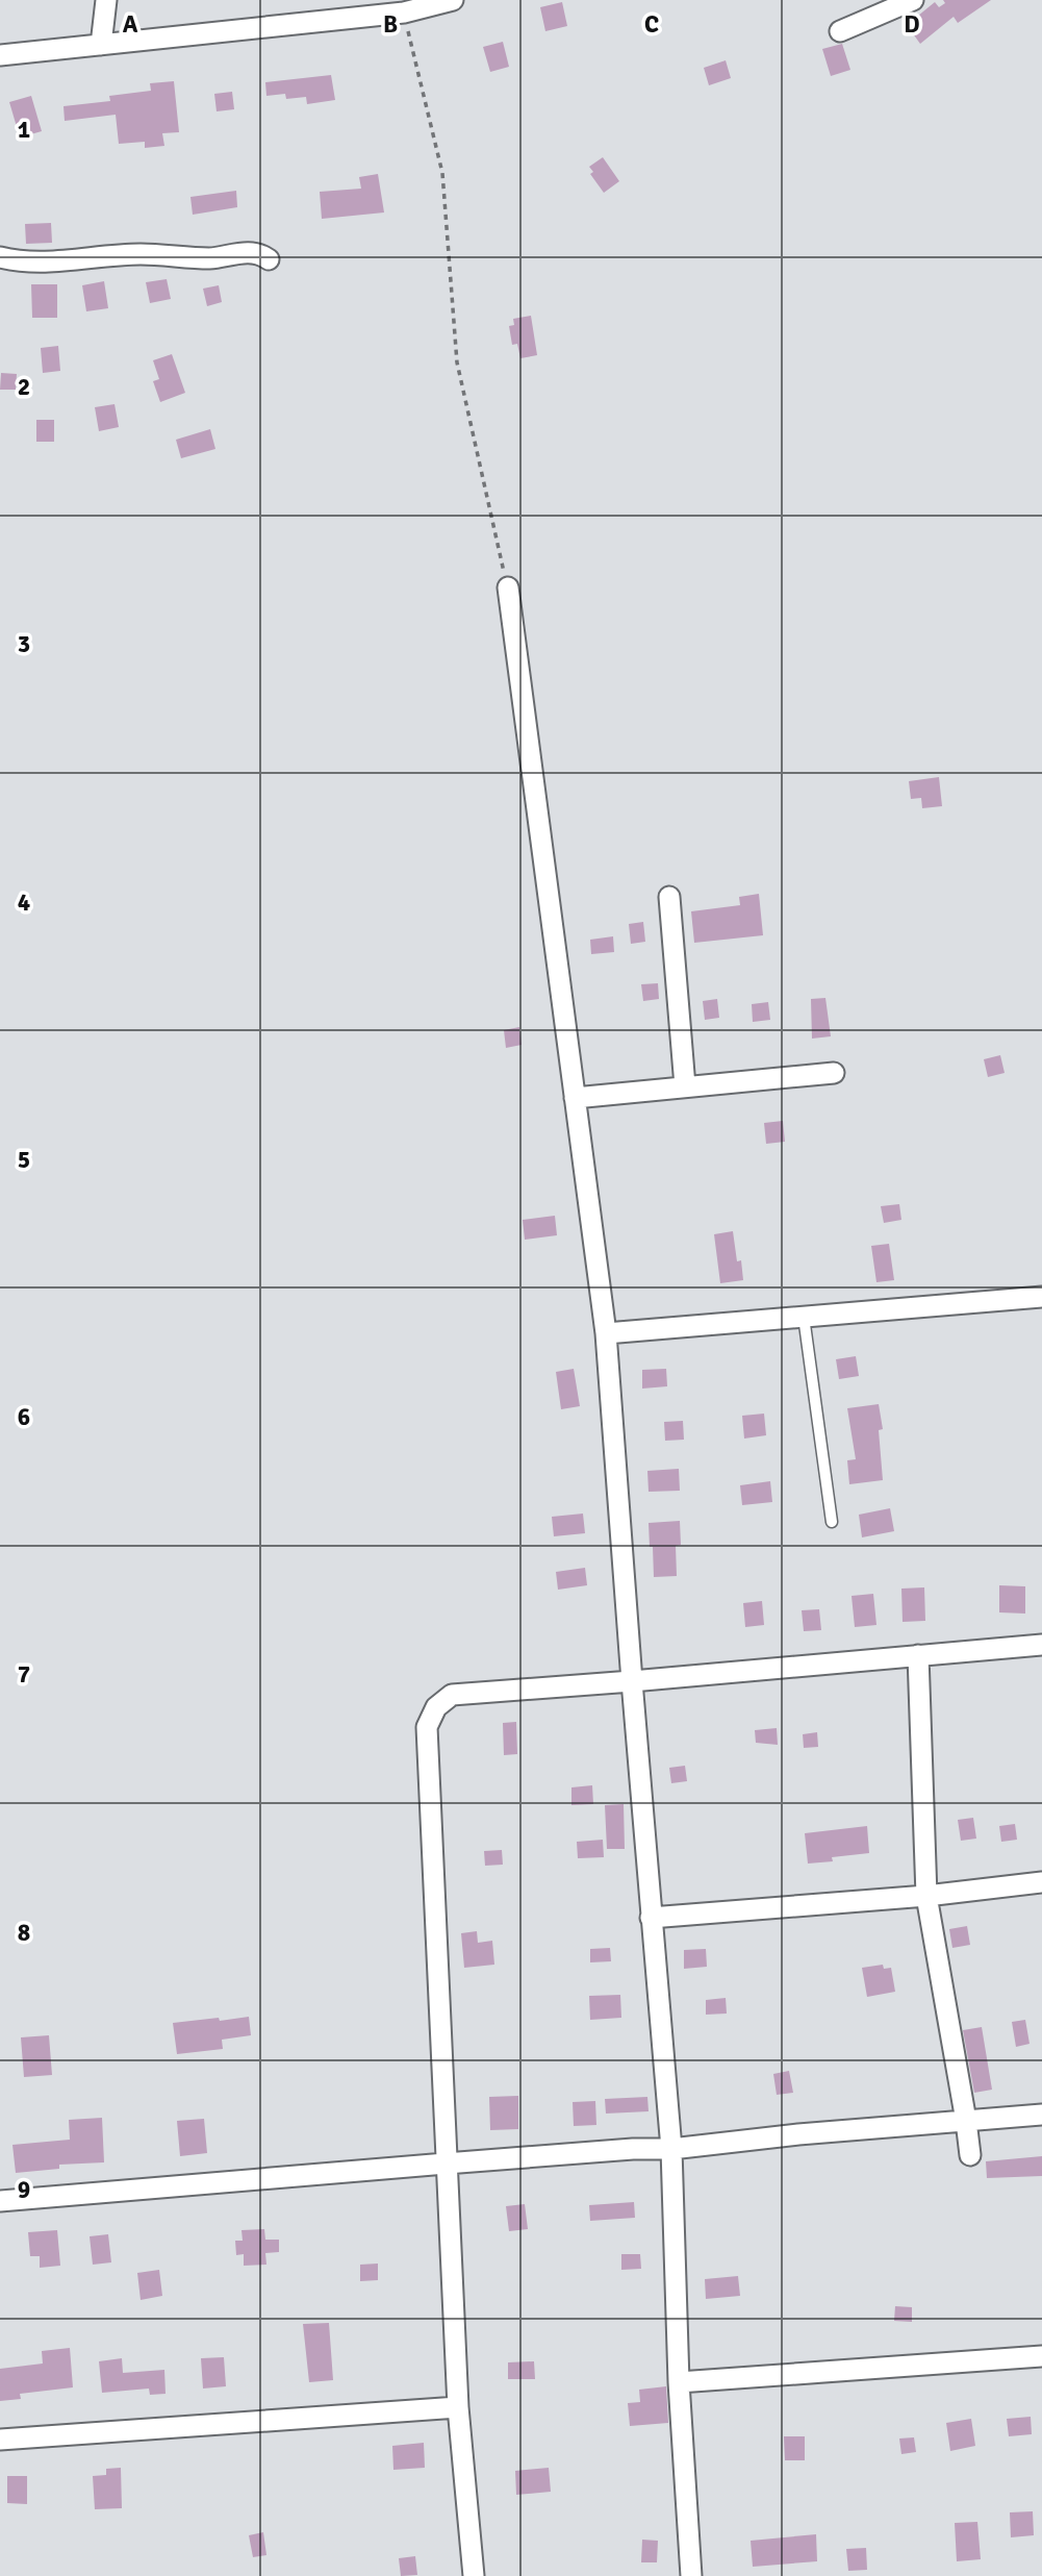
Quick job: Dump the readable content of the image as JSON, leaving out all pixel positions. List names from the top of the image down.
{
  "grid": {
    "columns": [
      "A",
      "B",
      "C",
      "D"
    ],
    "rows": [
      "1",
      "2",
      "3",
      "4",
      "5",
      "6",
      "7",
      "8",
      "9"
    ]
  }
}
